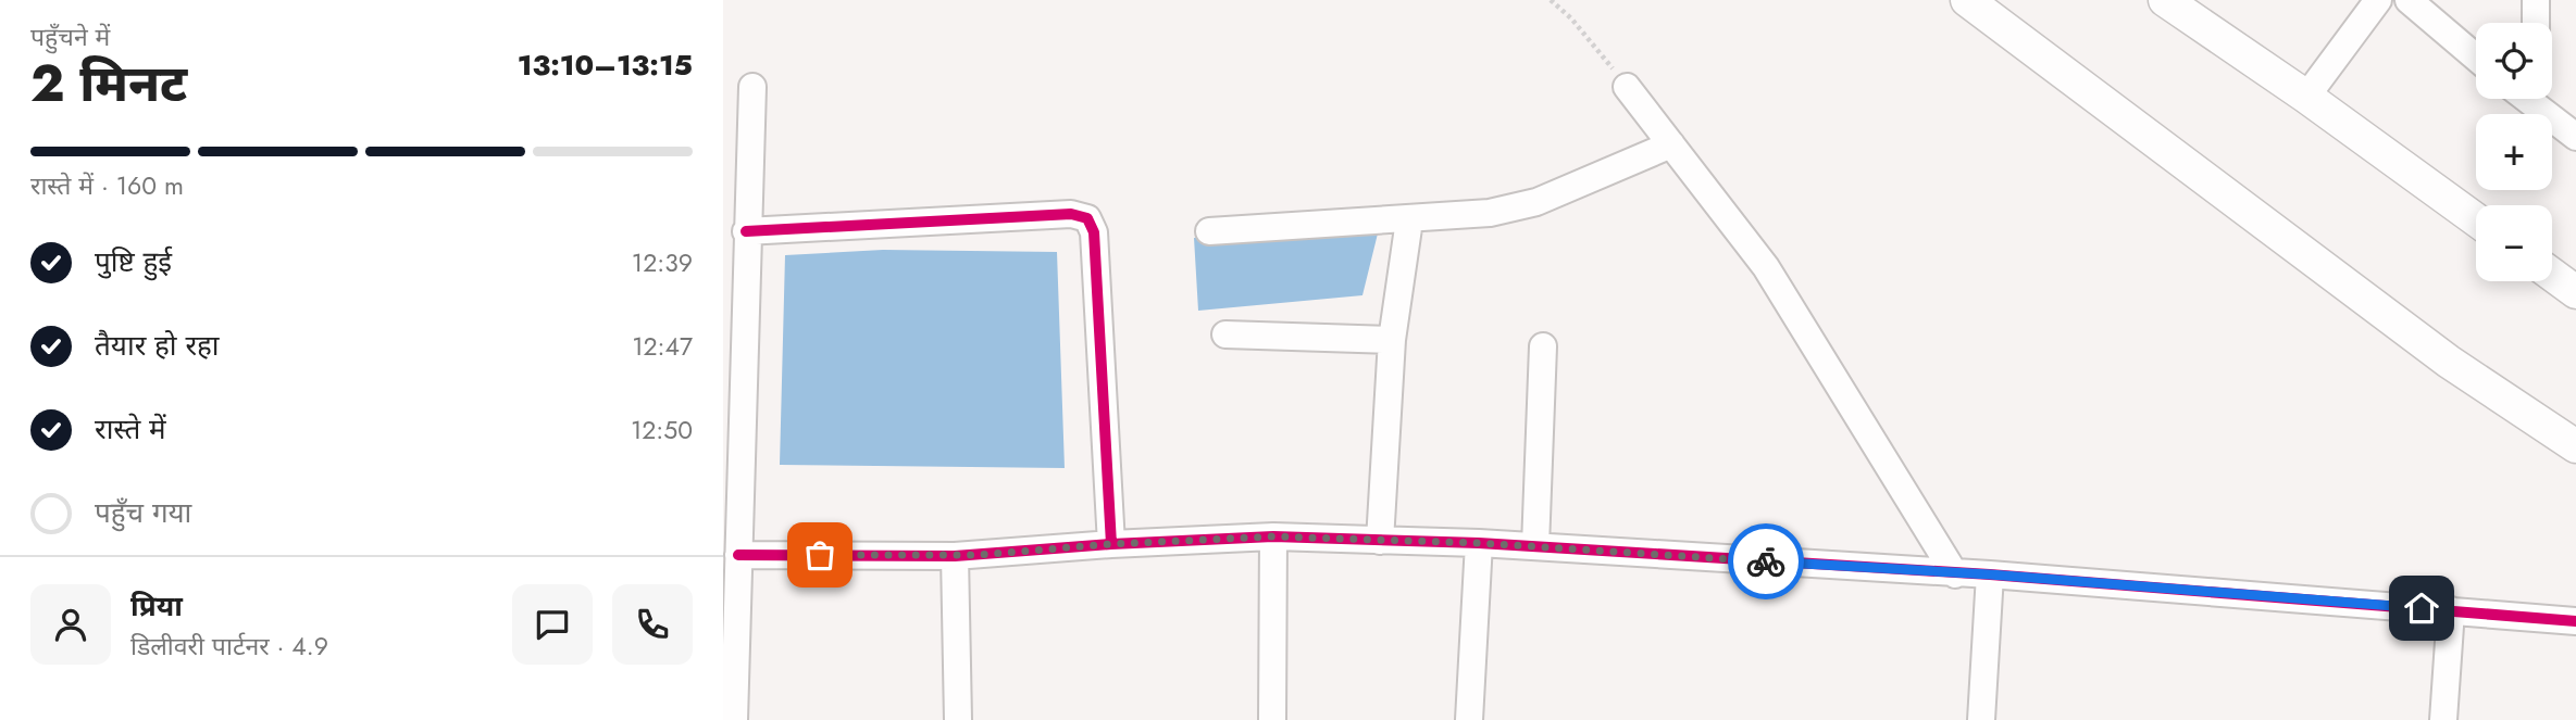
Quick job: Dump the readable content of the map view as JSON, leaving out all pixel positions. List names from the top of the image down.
{
  "page": {
    "heading": ["2 मिनट", "पहुँचने में", "13:10–13:15"],
    "panel": ["प्रिया", "डिलीवरी पार्टनर · 4.9"],
    "map_buttons": ["+", "−"],
    "bar": "रास्ते में · 160 m",
    "list": [
      ["पुष्टि हुई", "12:39"],
      ["तैयार हो रहा", "12:47"],
      ["रास्ते में", "12:50"],
      "पहुँच गया"
    ]
  }
}
